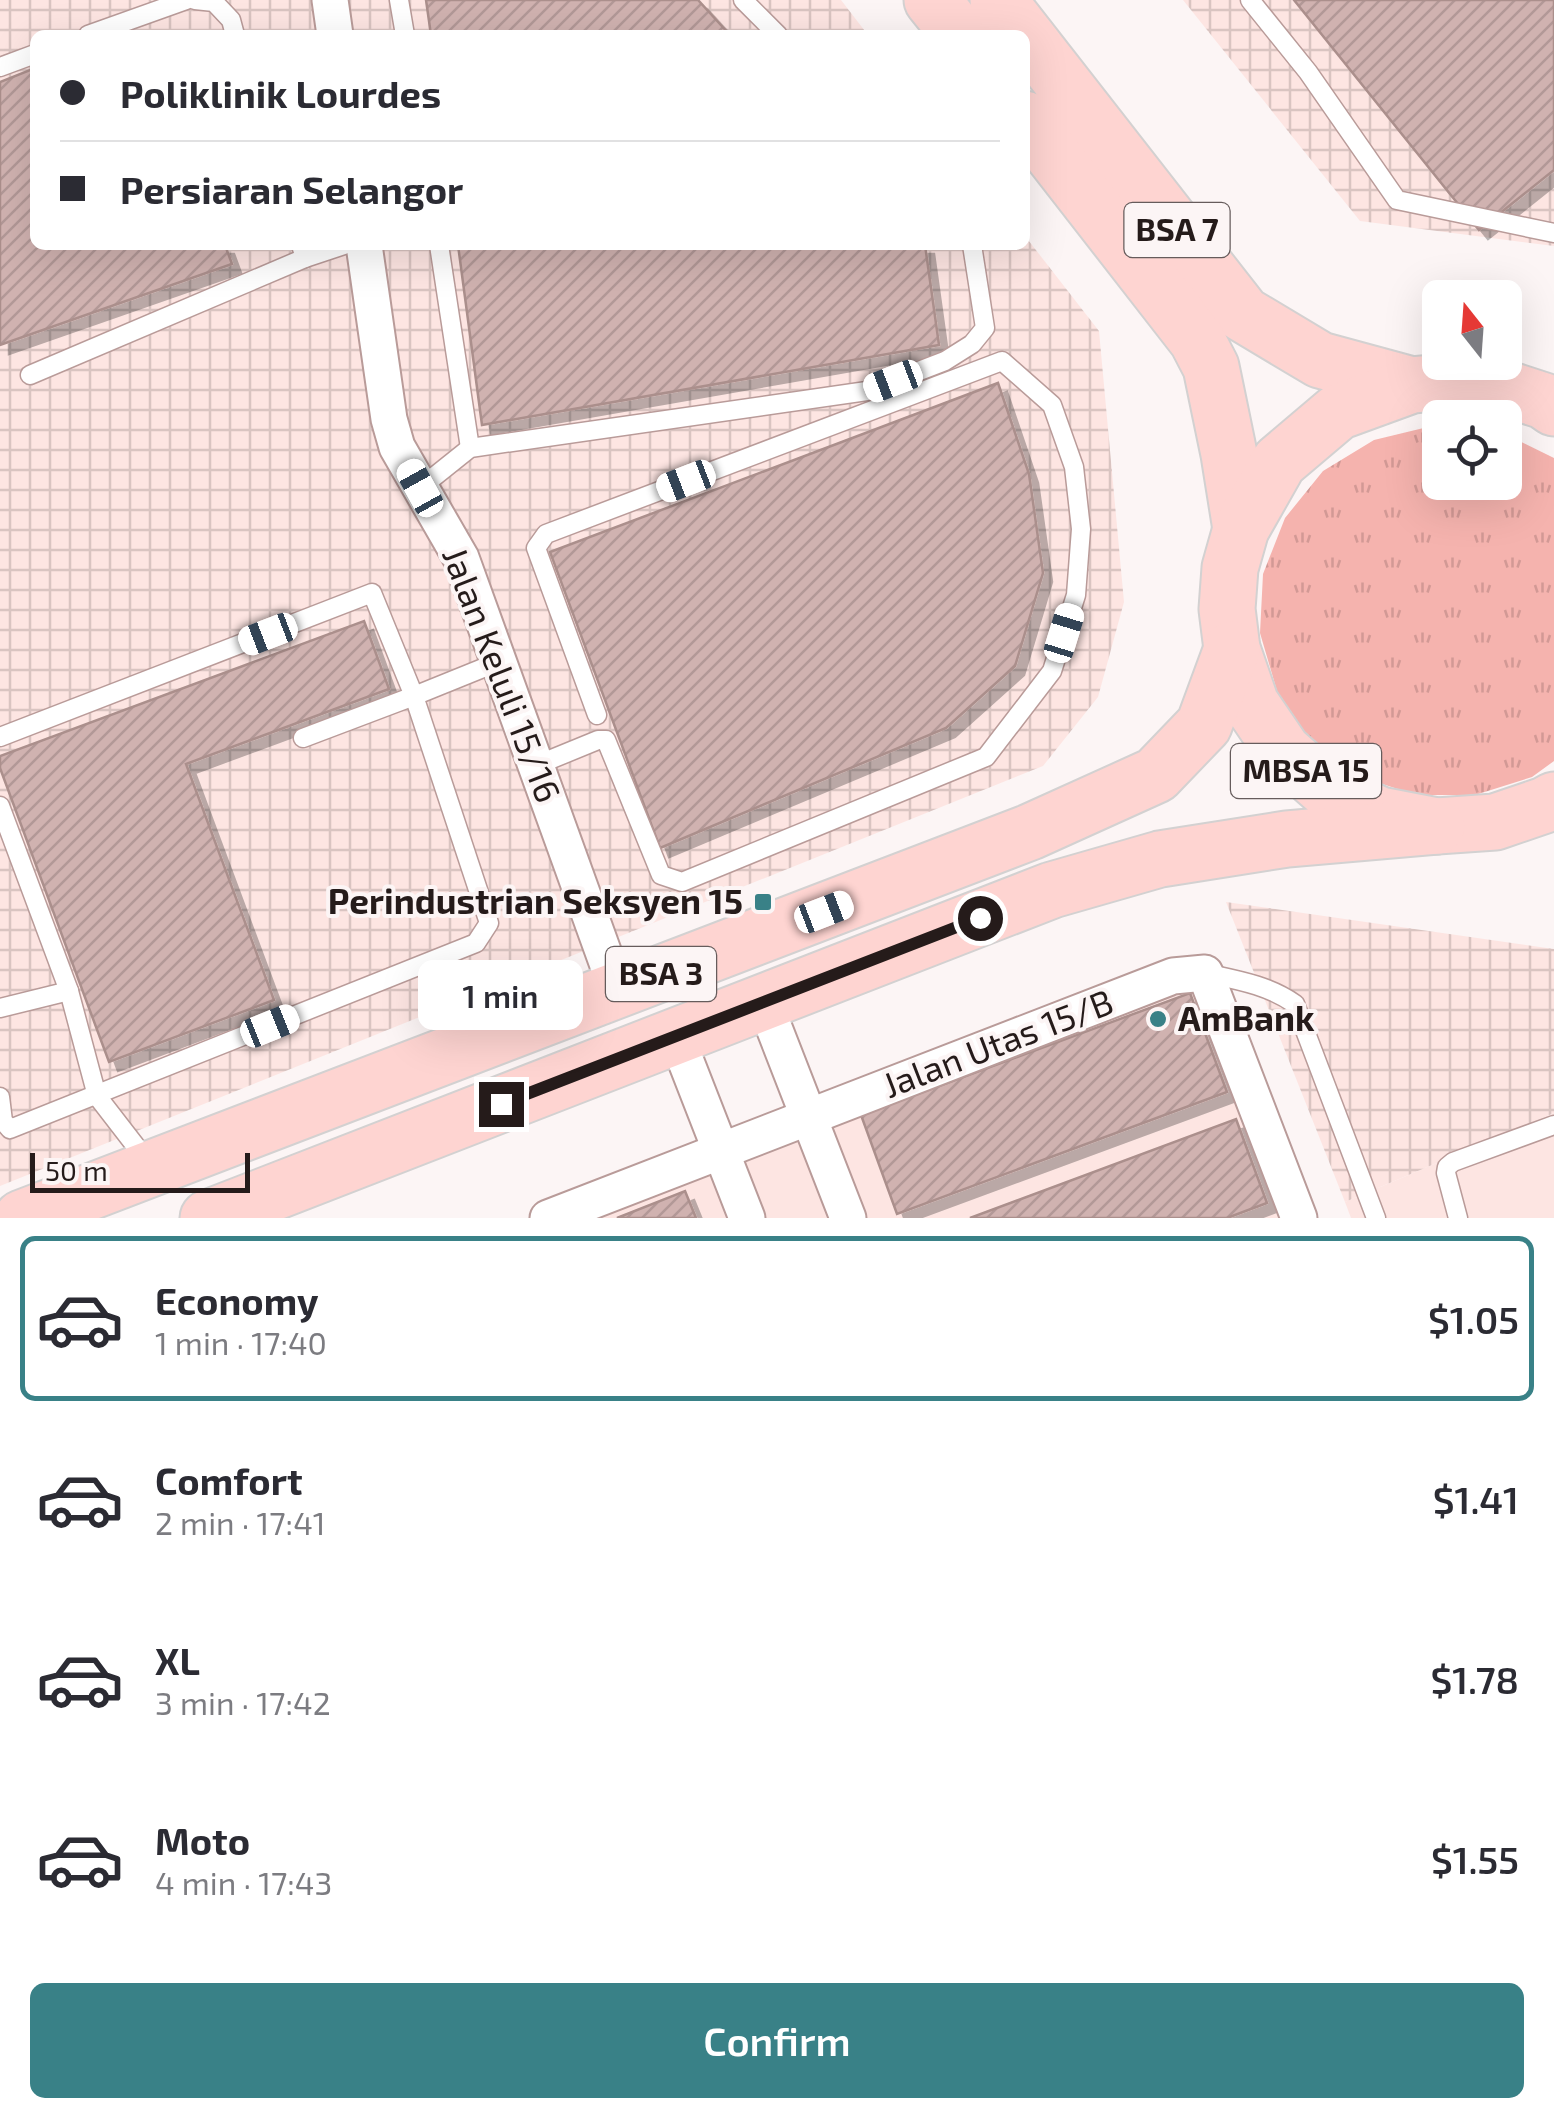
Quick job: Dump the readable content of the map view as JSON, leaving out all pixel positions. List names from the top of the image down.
{
  "streets": {
    "main road": ["BSA 7", "MBSA 15", "BSA 3"],
    "street": ["Jalan Keluli 15/16", "Jalan Utas 15/B"]
  },
  "crossings": [
    ["BSA 7", "MBSA 15"],
    ["Jalan Keluli 15/16", "BSA 3"],
    ["MBSA 15", "BSA 3"]
  ],
  "places": {
    "transit": ["Perindustrian Seksyen 15"],
    "other": ["AmBank"]
  },
  "scale_bar": "50 m",
  "north": "top",
  "page": {
    "banner": ["Poliklinik Lourdes", "Persiaran Selangor"],
    "bubble": "1 min",
    "scale": "50 m",
    "list": [
      {
        "name": "Economy",
        "note": "1 min · 17:40",
        "value": "$1.05"
      },
      {
        "name": "Comfort",
        "note": "2 min · 17:41",
        "value": "$1.41"
      },
      {
        "name": "XL",
        "note": "3 min · 17:42",
        "value": "$1.78"
      },
      {
        "name": "Moto",
        "note": "4 min · 17:43",
        "value": "$1.55"
      }
    ],
    "buttons": "Confirm"
  }
}
